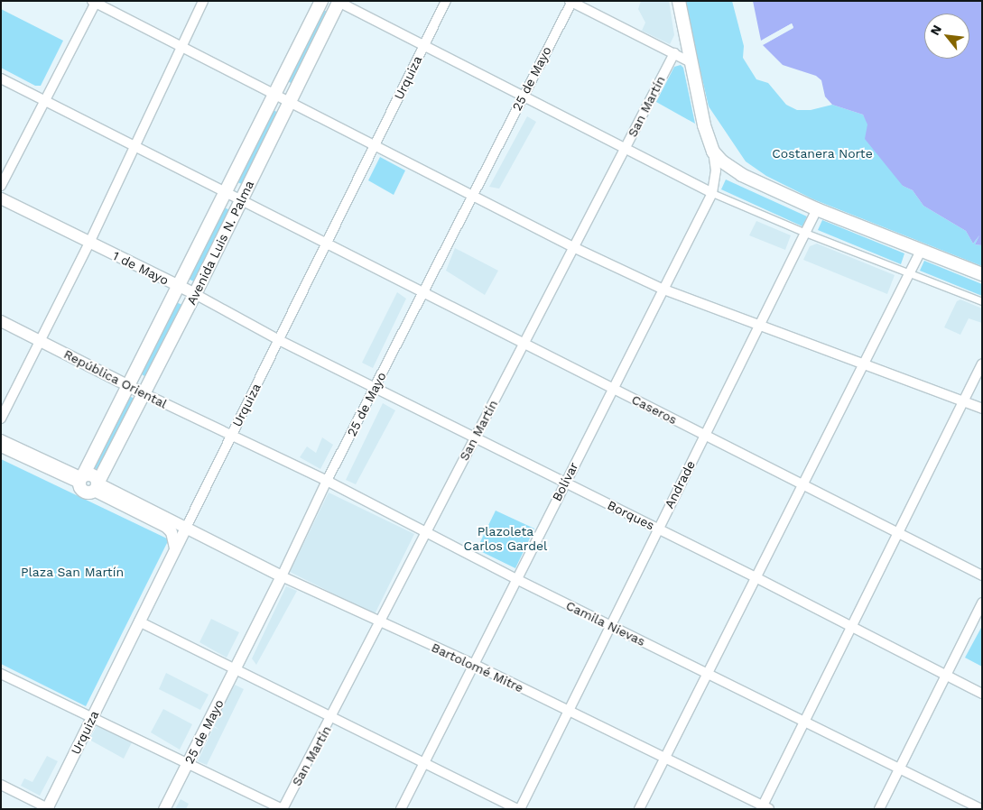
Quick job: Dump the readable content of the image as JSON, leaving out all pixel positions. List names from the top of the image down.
{
  "streets": {
    "main road": ["Avenida Luis N. Palma"],
    "street": [
      "Urquiza",
      "25 de Mayo",
      "San Martín",
      "1 de Mayo",
      "República Oriental",
      "Caseros",
      "Bolívar",
      "Andrade",
      "Borques",
      "Camila Nievas",
      "Bartolomé Mitre"
    ]
  },
  "crossings": [
    ["Urquiza", "1 de Mayo"],
    ["Urquiza", "República Oriental"],
    ["Urquiza", "Caseros"],
    ["Urquiza", "Borques"],
    ["Urquiza", "Camila Nievas"],
    ["Urquiza", "Bartolomé Mitre"],
    ["25 de Mayo", "Caseros"],
    ["25 de Mayo", "Borques"],
    ["25 de Mayo", "Camila Nievas"],
    ["25 de Mayo", "Bartolomé Mitre"],
    ["San Martín", "Caseros"],
    ["San Martín", "Borques"],
    ["San Martín", "Camila Nievas"],
    ["San Martín", "Bartolomé Mitre"],
    ["Avenida Luis N. Palma", "1 de Mayo"],
    ["Avenida Luis N. Palma", "República Oriental"],
    ["Avenida Luis N. Palma", "Caseros"],
    ["Avenida Luis N. Palma", "Bartolomé Mitre"],
    ["1 de Mayo", "Borques"],
    ["República Oriental", "Camila Nievas"],
    ["Caseros", "Bolívar"],
    ["Caseros", "Andrade"],
    ["Bolívar", "Borques"],
    ["Bolívar", "Camila Nievas"],
    ["Bolívar", "Bartolomé Mitre"],
    ["Andrade", "Borques"],
    ["Andrade", "Camila Nievas"],
    ["Andrade", "Bartolomé Mitre"]
  ],
  "parks": ["Costanera Norte", "Plazoleta Carlos Gardel", "Plaza San Martín"],
  "north": "top left"
}
